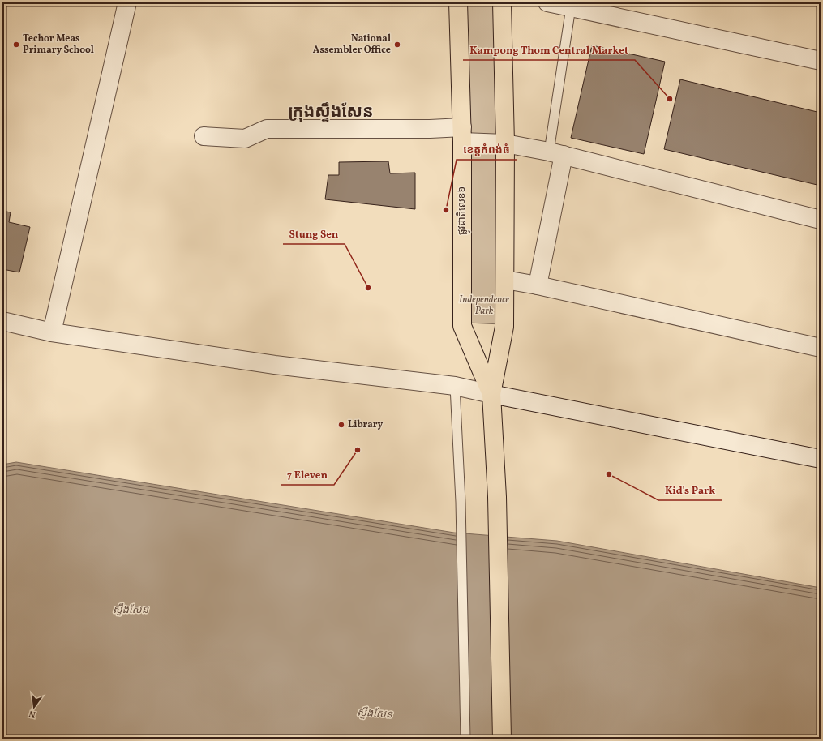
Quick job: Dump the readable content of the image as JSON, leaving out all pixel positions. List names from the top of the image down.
{
  "streets": {
    "main road": ["ផ្លូវជាតិលេខ៦"]
  },
  "districts": ["ក្រុងស្ទឹងសែន"],
  "water": ["ស្ទឹងសែន"],
  "parks": ["Independence Park"],
  "places": [
    "Techor Meas Primary School",
    "National Assembler Office",
    "Kampong Thom Central Market",
    "ខេត្តកំពង់ធំ",
    "Stung Sen",
    "Library",
    "7 Eleven",
    "Kid's Park"
  ],
  "north": "bottom"
}
